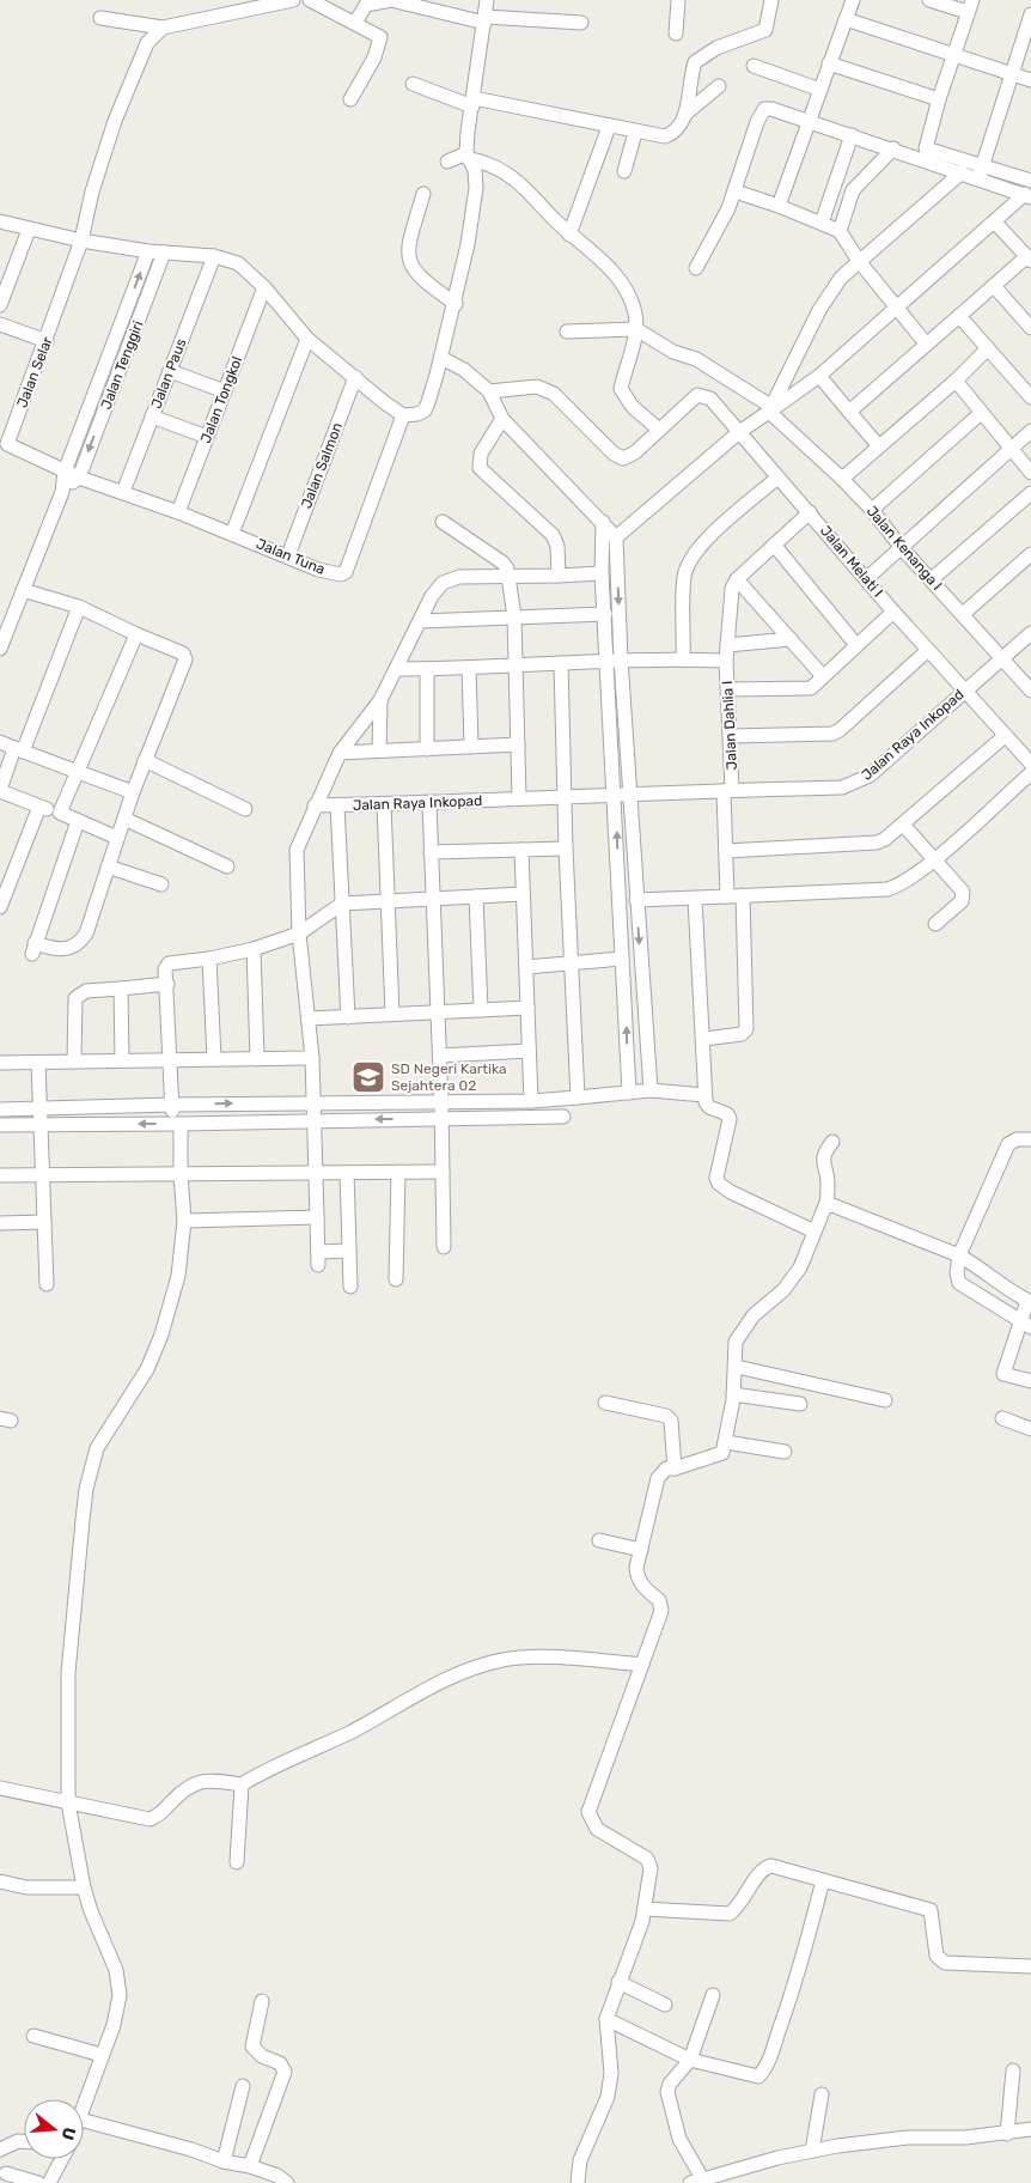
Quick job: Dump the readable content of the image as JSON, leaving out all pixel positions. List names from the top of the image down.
{
  "streets": {
    "street": [
      "Jalan Tenggiri",
      "Jalan Selar",
      "Jalan Paus",
      "Jalan Tongkol",
      "Jalan Salmon",
      "Jalan Kenanga I",
      "Jalan Tuna",
      "Jalan Melati I",
      "Jalan Dahlia I",
      "Jalan Raya Inkopad"
    ]
  },
  "crossings": [
    ["Jalan Tenggiri", "Jalan Selar"],
    ["Jalan Tenggiri", "Jalan Tuna"],
    ["Jalan Selar", "Jalan Tuna"],
    ["Jalan Paus", "Jalan Tuna"],
    ["Jalan Tongkol", "Jalan Tuna"],
    ["Jalan Salmon", "Jalan Tuna"],
    ["Jalan Kenanga I", "Jalan Raya Inkopad"],
    ["Jalan Melati I", "Jalan Raya Inkopad"],
    ["Jalan Dahlia I", "Jalan Raya Inkopad"]
  ],
  "places": {
    "school or university": ["SD Negeri Kartika Sejahtera 02"]
  },
  "north": "right"
}
